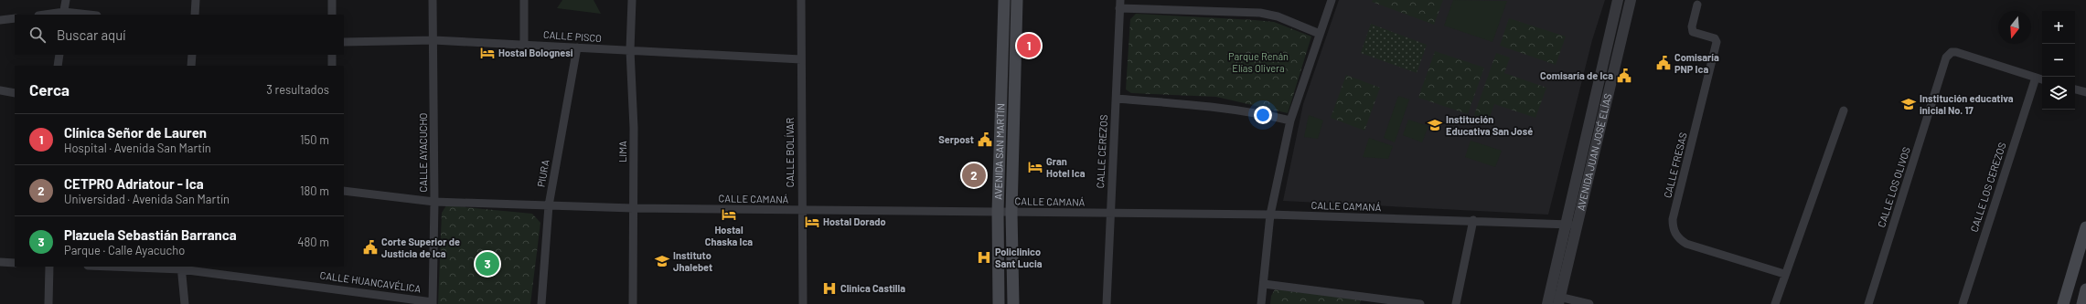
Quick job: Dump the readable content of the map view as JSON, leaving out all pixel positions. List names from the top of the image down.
{
  "streets": {
    "main road": ["AVENIDA SAN MARTÍN"],
    "street": [
      "CALLE PISCO",
      "LIMA",
      "CALLE CEREZOS",
      "AVENIDA JUAN JOSÉ ELÍAS",
      "CALLE AYACUCHO",
      "CALLE BOLÍVAR",
      "CALLE FRESAS",
      "PIURA",
      "CALLE LOS OLIVOS",
      "CALLE LOS CEREZOS",
      "CALLE CAMANÁ",
      "CALLE HUANCAVÉLICA"
    ]
  },
  "crossings": [
    ["CALLE PISCO", "LIMA"],
    ["CALLE PISCO", "CALLE AYACUCHO"],
    ["CALLE PISCO", "CALLE BOLÍVAR"],
    ["CALLE PISCO", "PIURA"],
    ["LIMA", "CALLE CAMANÁ"],
    ["AVENIDA SAN MARTÍN", "CALLE CAMANÁ"],
    ["CALLE CEREZOS", "CALLE CAMANÁ"],
    ["AVENIDA JUAN JOSÉ ELÍAS", "CALLE CAMANÁ"],
    ["CALLE AYACUCHO", "CALLE CAMANÁ"],
    ["CALLE AYACUCHO", "CALLE HUANCAVÉLICA"],
    ["CALLE BOLÍVAR", "CALLE CAMANÁ"],
    ["PIURA", "CALLE CAMANÁ"],
    ["CALLE LOS OLIVOS", "CALLE LOS CEREZOS"]
  ],
  "parks": ["Parque Renán Elías Olivera"],
  "places": {
    "hotel": [
      "Hostal Bolognesi",
      "Gran Hotel Ica",
      "Hostal Chaska Ica",
      "Hostal Dorado"
    ],
    "public building": [
      "Comisaría PNP Ica",
      "Comisaría de Ica",
      "Serpost",
      "Corte Superior de Justicia de Ica"
    ],
    "school or university": ["Institución educativa inicial No. 17", "Institución Educativa San José", "Instituto Jhalebet"],
    "hospital": ["Policlinico Sant Lucia", "Clinica Castilla"]
  },
  "north": "bottom",
  "page": {
    "map_buttons": ["+", "−"],
    "search": "Buscar aquí",
    "pins": ["1", "2", "3"],
    "heading": ["Cerca", "3 resultados"],
    "list": [
      {
        "mark": "1",
        "name": "Clínica Señor de Lauren",
        "note": "Hospital · Avenida San Martín",
        "value": "150 m"
      },
      {
        "mark": "2",
        "name": "CETPRO Adriatour - Ica",
        "note": "Universidad · Avenida San Martín",
        "value": "180 m"
      },
      {
        "mark": "3",
        "name": "Plazuela Sebastián Barranca",
        "note": "Parque · Calle Ayacucho",
        "value": "480 m"
      }
    ]
  }
}
